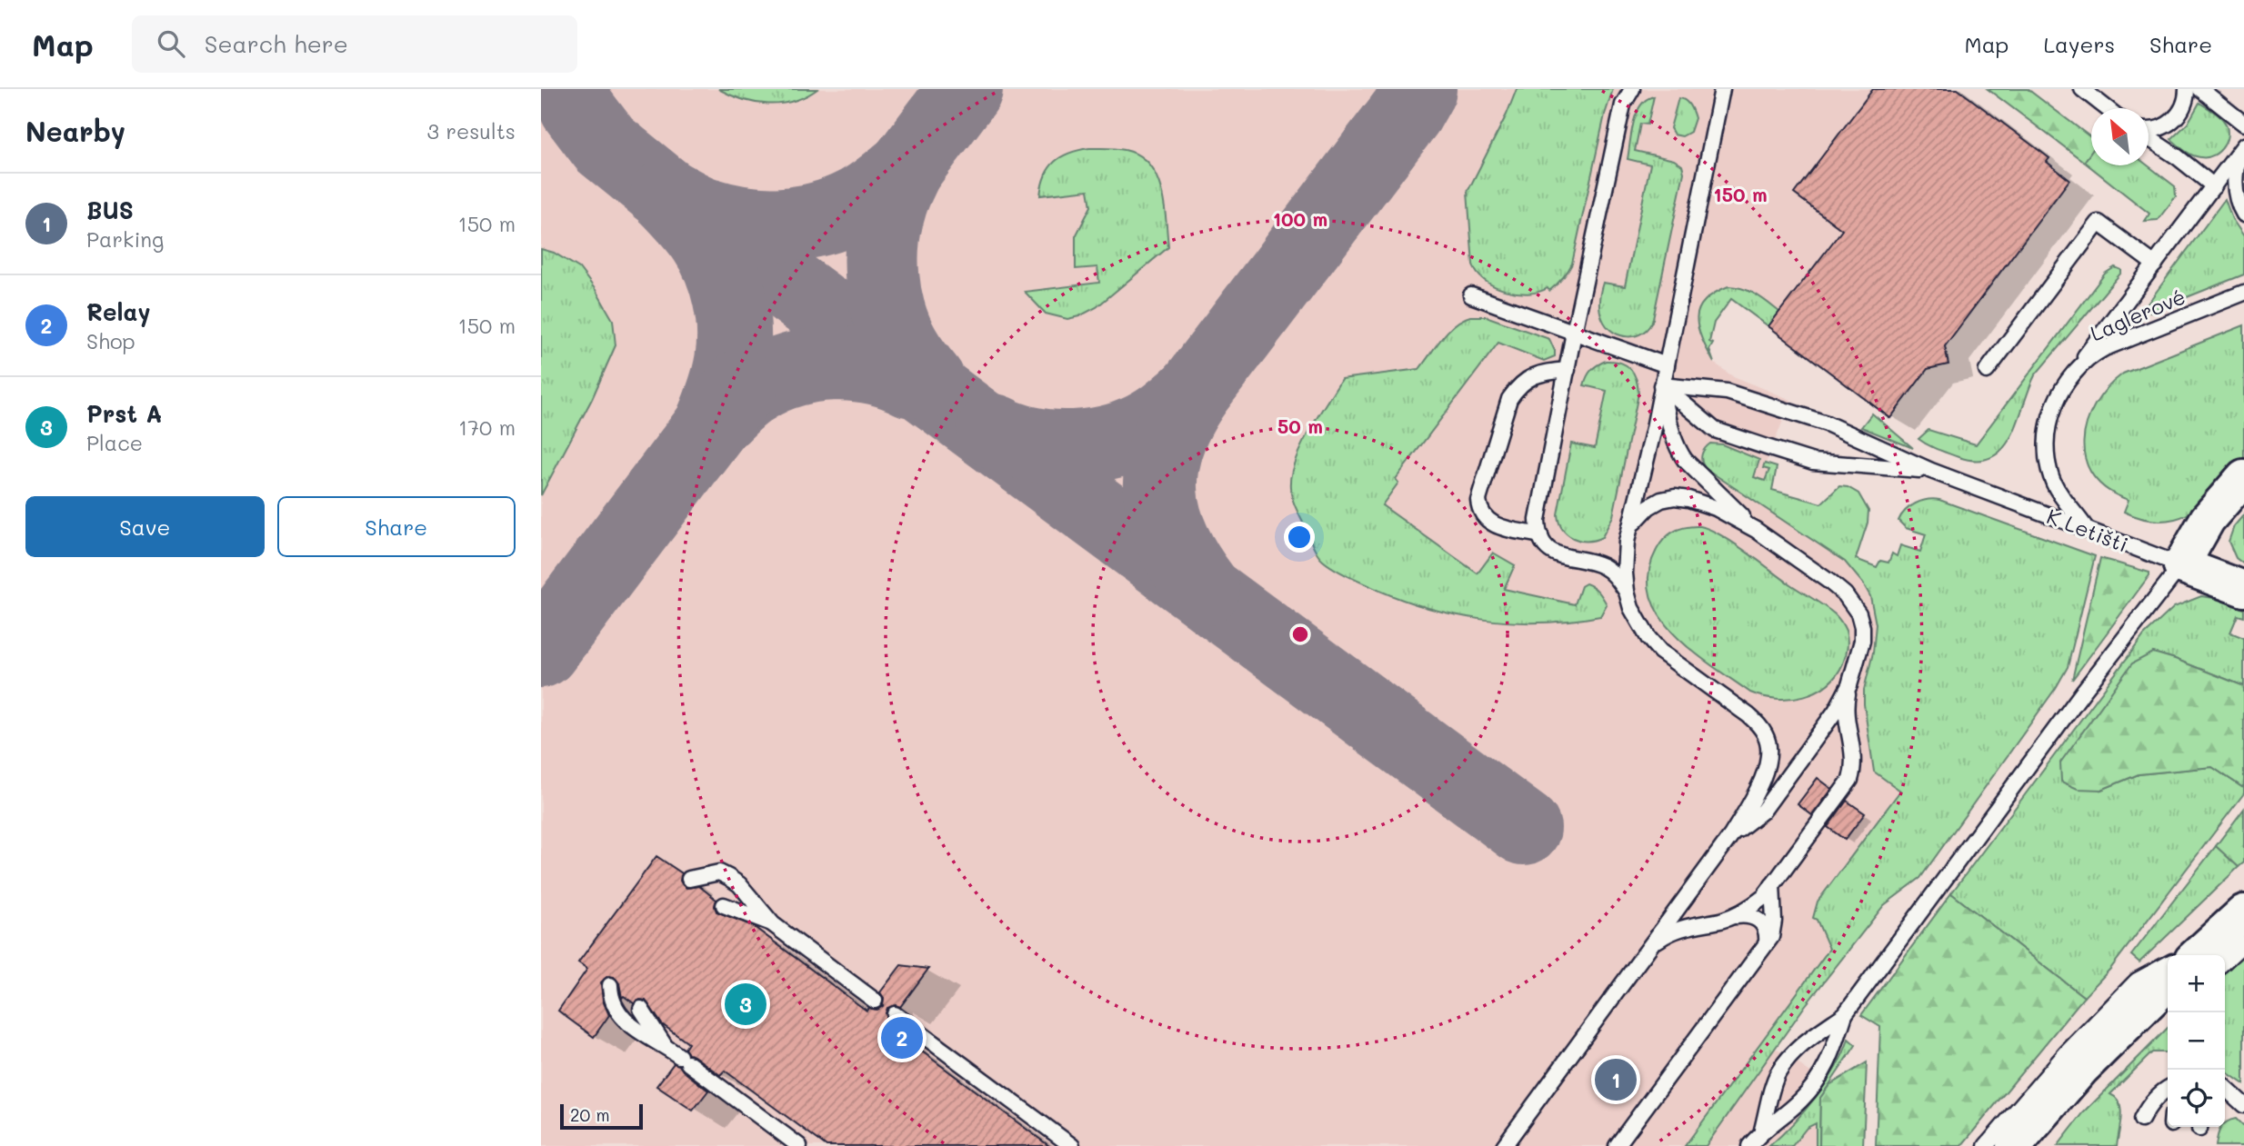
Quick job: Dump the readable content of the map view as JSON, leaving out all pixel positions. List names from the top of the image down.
{
  "streets": {
    "main road": ["K Letišti"],
    "lane": ["Laglerové"]
  },
  "crossings": [
    ["Laglerové", "K Letišti"]
  ],
  "scale_bar": "20 m",
  "north": "top left",
  "page": {
    "header": "Map",
    "search": "Search here",
    "nav": ["Map", "Layers", "Share"],
    "heading": ["Nearby", "3 results"],
    "list": [
      {
        "mark": "1",
        "name": "BUS",
        "note": "Parking",
        "value": "150 m"
      },
      {
        "mark": "2",
        "name": "Relay",
        "note": "Shop",
        "value": "150 m"
      },
      {
        "mark": "3",
        "name": "Prst A",
        "note": "Place",
        "value": "170 m"
      }
    ],
    "buttons": ["Save", "Share"],
    "map_buttons": ["+", "−"],
    "pins": ["3", "2", "1"],
    "scale": "20 m"
  },
  "rings": ["150 m", "100 m", "50 m"]
}
